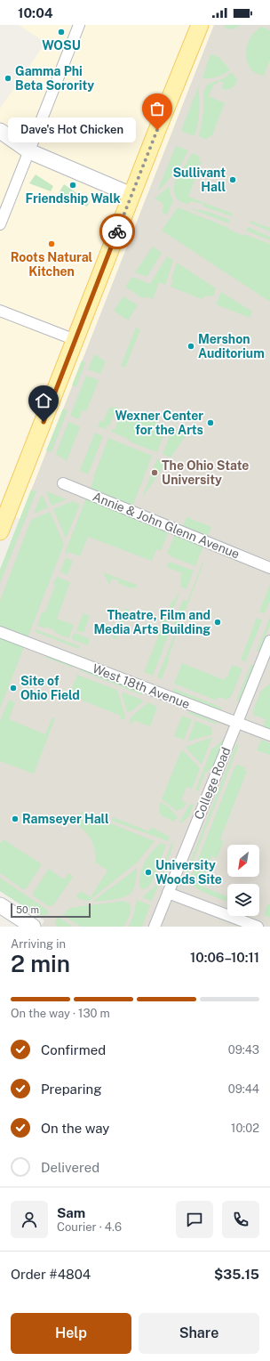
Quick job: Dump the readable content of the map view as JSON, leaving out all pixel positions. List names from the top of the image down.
{
  "streets": {
    "street": ["Annie & John Glenn Avenue", "West 18th Avenue", "College Road"]
  },
  "crossings": [
    ["West 18th Avenue", "College Road"]
  ],
  "places": [
    "WOSU",
    "Gamma Phi Beta Sorority",
    "Dave's Hot Chicken",
    "Sullivant Hall",
    "Friendship Walk",
    "Roots Natural Kitchen",
    "Mershon Auditorium",
    "Wexner Center for the Arts",
    "The Ohio State University",
    "Theatre, Film and Media Arts Building",
    "Site of Ohio Field",
    "Ramseyer Hall",
    "University Woods Site"
  ],
  "scale_bar": "50 m",
  "north": "bottom left",
  "page": {
    "status": "10:04",
    "bubble": "Dave's Hot Chicken",
    "scale": "50 m",
    "heading": ["2 min", "Arriving in", "10:06–10:11"],
    "panel": [
      "Sam",
      "Courier · 4.6",
      "Order #4804",
      "$35.15"
    ],
    "bar": "On the way · 130 m",
    "list": [
      ["Confirmed", "09:43"],
      ["Preparing", "09:44"],
      ["On the way", "10:02"],
      "Delivered"
    ],
    "buttons": ["Help", "Share"]
  }
}
